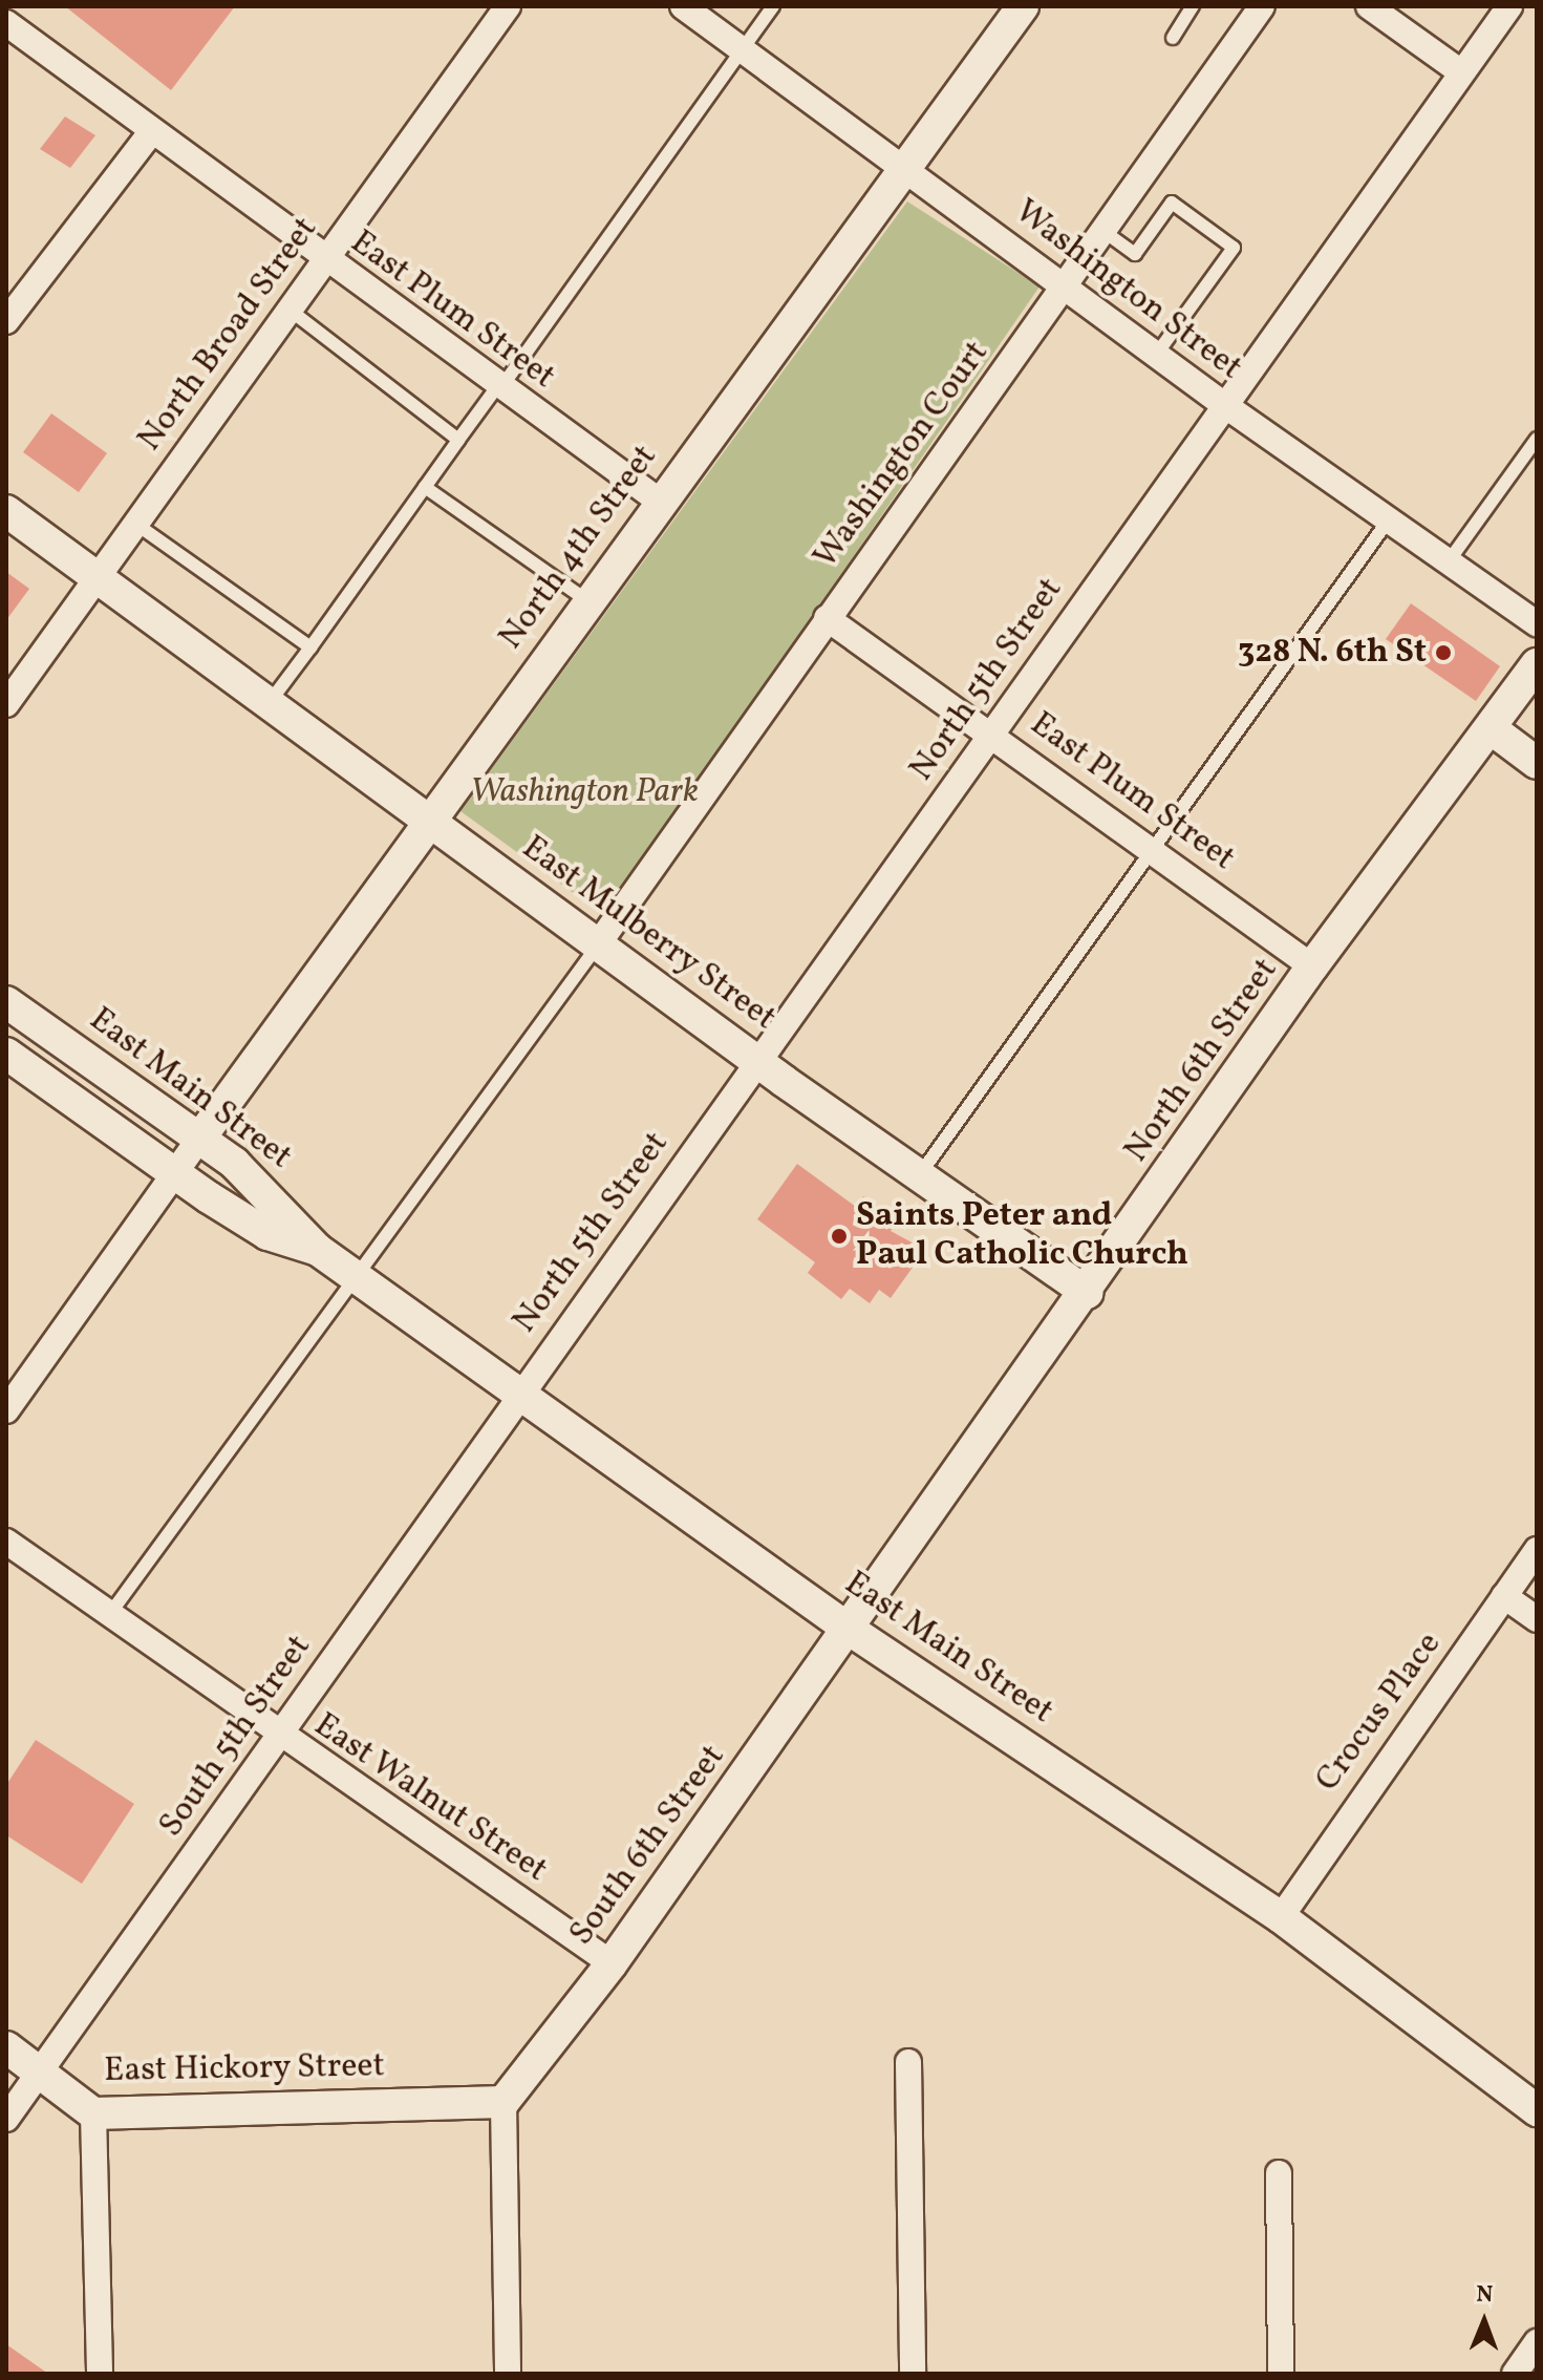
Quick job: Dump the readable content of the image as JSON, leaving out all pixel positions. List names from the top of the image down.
{
  "streets": {
    "street": [
      "Washington Street",
      "East Plum Street",
      "North Broad Street",
      "Washington Court",
      "North 4th Street",
      "North 5th Street",
      "East Mulberry Street",
      "North 6th Street",
      "East Main Street",
      "Crocus Place",
      "South 5th Street",
      "East Walnut Street",
      "South 6th Street",
      "East Hickory Street"
    ]
  },
  "crossings": [
    ["Washington Street", "Washington Court"],
    ["Washington Street", "North 4th Street"],
    ["Washington Street", "North 5th Street"],
    ["East Plum Street", "North Broad Street"],
    ["East Plum Street", "Washington Court"],
    ["East Plum Street", "North 4th Street"],
    ["East Plum Street", "North 5th Street"],
    ["East Plum Street", "North 6th Street"],
    ["North Broad Street", "East Mulberry Street"],
    ["Washington Court", "East Mulberry Street"],
    ["North 4th Street", "East Mulberry Street"],
    ["North 4th Street", "East Main Street"],
    ["North 5th Street", "East Mulberry Street"],
    ["North 5th Street", "East Main Street"],
    ["North 5th Street", "South 5th Street"],
    ["East Mulberry Street", "North 6th Street"],
    ["North 6th Street", "East Main Street"],
    ["North 6th Street", "South 6th Street"],
    ["East Main Street", "Crocus Place"],
    ["East Main Street", "South 5th Street"],
    ["East Main Street", "South 6th Street"],
    ["South 5th Street", "East Walnut Street"],
    ["South 5th Street", "East Hickory Street"],
    ["East Walnut Street", "South 6th Street"],
    ["South 6th Street", "East Hickory Street"]
  ],
  "parks": ["Washington Park"],
  "places": ["328 N. 6th St", "Saints Peter and Paul Catholic Church"],
  "north": "top"
}
